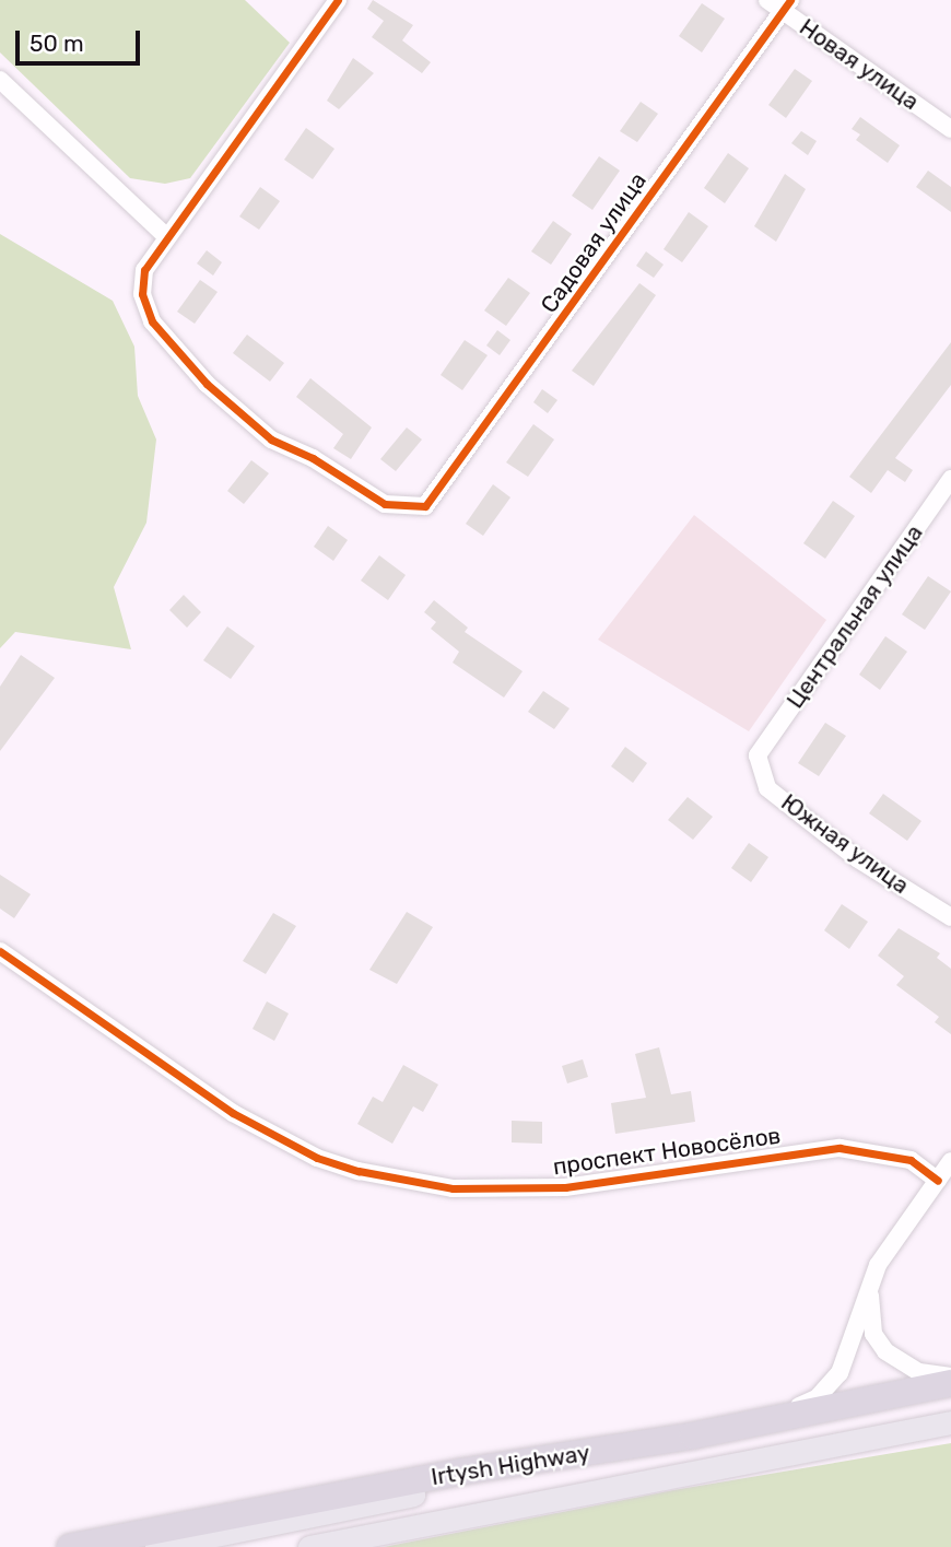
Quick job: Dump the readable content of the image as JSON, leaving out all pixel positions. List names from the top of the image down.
{
  "streets": {
    "highway": ["Irtysh Highway"],
    "street": [
      "Новая улица",
      "Садовая улица",
      "Центральная улица",
      "Южная улица",
      "проспект Новосёлов"
    ]
  },
  "crossings": [
    ["Новая улица", "Садовая улица"],
    ["Центральная улица", "Южная улица"]
  ],
  "scale_bar": "50 m"
}
